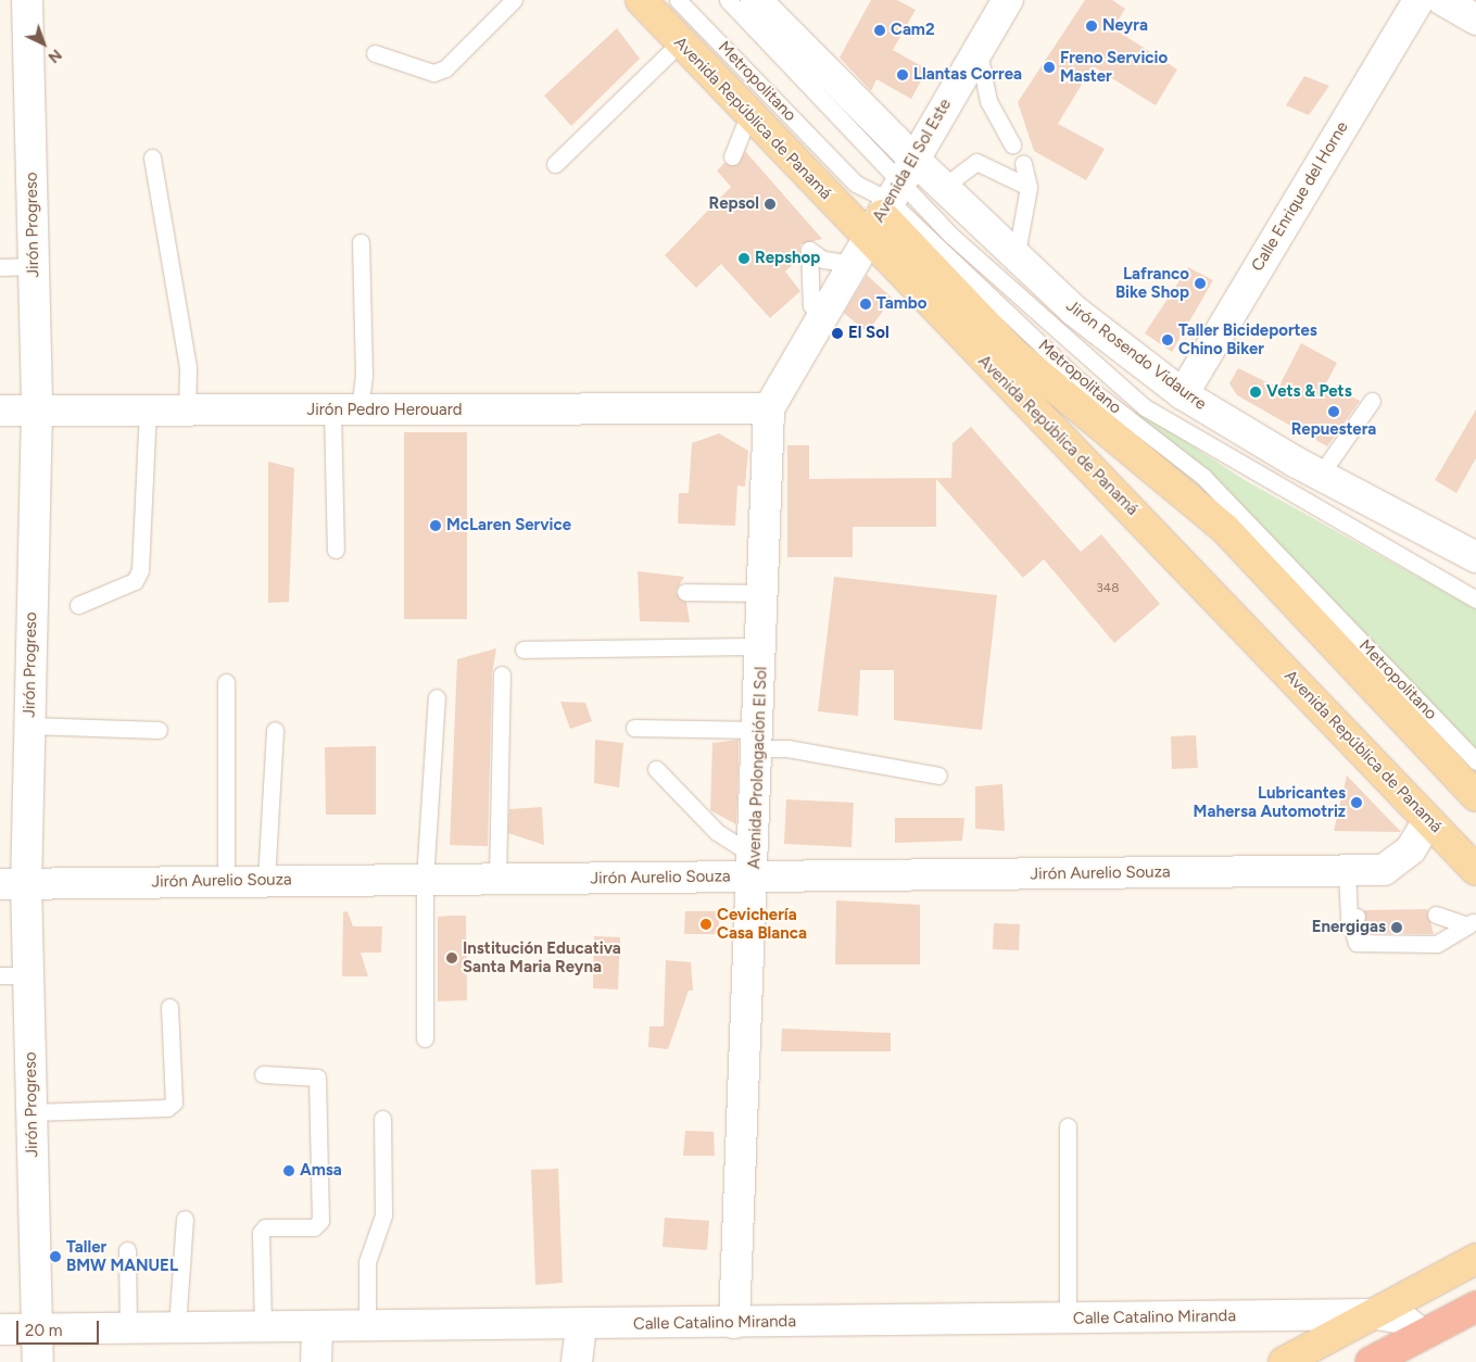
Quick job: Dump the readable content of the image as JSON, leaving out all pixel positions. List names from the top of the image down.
{
  "streets": {
    "main road": ["Avenida República de Panamá"],
    "street": [
      "Avenida El Sol Este",
      "Calle Enrique del Horne",
      "Jirón Progreso",
      "Jirón Rosendo Vidaurre",
      "Jirón Pedro Herouard",
      "Avenida Prolongación El Sol",
      "Jirón Aurelio Souza",
      "Calle Catalino Miranda"
    ],
    "lane": ["Metropolitano"]
  },
  "crossings": [
    ["Metropolitano", "Avenida República de Panamá"],
    ["Metropolitano", "Avenida El Sol Este"],
    ["Metropolitano", "Jirón Rosendo Vidaurre"],
    ["Metropolitano", "Avenida Prolongación El Sol"],
    ["Avenida República de Panamá", "Avenida El Sol Este"],
    ["Avenida República de Panamá", "Jirón Rosendo Vidaurre"],
    ["Avenida República de Panamá", "Avenida Prolongación El Sol"],
    ["Avenida República de Panamá", "Jirón Aurelio Souza"],
    ["Avenida El Sol Este", "Jirón Rosendo Vidaurre"],
    ["Avenida El Sol Este", "Avenida Prolongación El Sol"],
    ["Calle Enrique del Horne", "Jirón Rosendo Vidaurre"],
    ["Jirón Progreso", "Jirón Pedro Herouard"],
    ["Jirón Progreso", "Jirón Aurelio Souza"],
    ["Jirón Progreso", "Calle Catalino Miranda"],
    ["Jirón Rosendo Vidaurre", "Avenida Prolongación El Sol"],
    ["Jirón Pedro Herouard", "Avenida Prolongación El Sol"],
    ["Avenida Prolongación El Sol", "Jirón Aurelio Souza"],
    ["Avenida Prolongación El Sol", "Calle Catalino Miranda"]
  ],
  "places": [
    "Neyra",
    "Cam2",
    "Freno Servicio Master",
    "Llantas Correa",
    "Repsol",
    "Repshop",
    "Lafranco Bike Shop",
    "Tambo",
    "El Sol",
    "Taller Bicideportes Chino Biker",
    "Vets & Pets",
    "Repuestera",
    "McLaren Service",
    "Lubricantes Mahersa Automotriz",
    "Cevichería Casa Blanca",
    "Energigas",
    "Institución Educativa Santa Maria Reyna",
    "Amsa",
    "Taller BMW MANUEL"
  ],
  "house_numbers": ["348"],
  "scale_bar": "20 m",
  "north": "bottom right"
}
